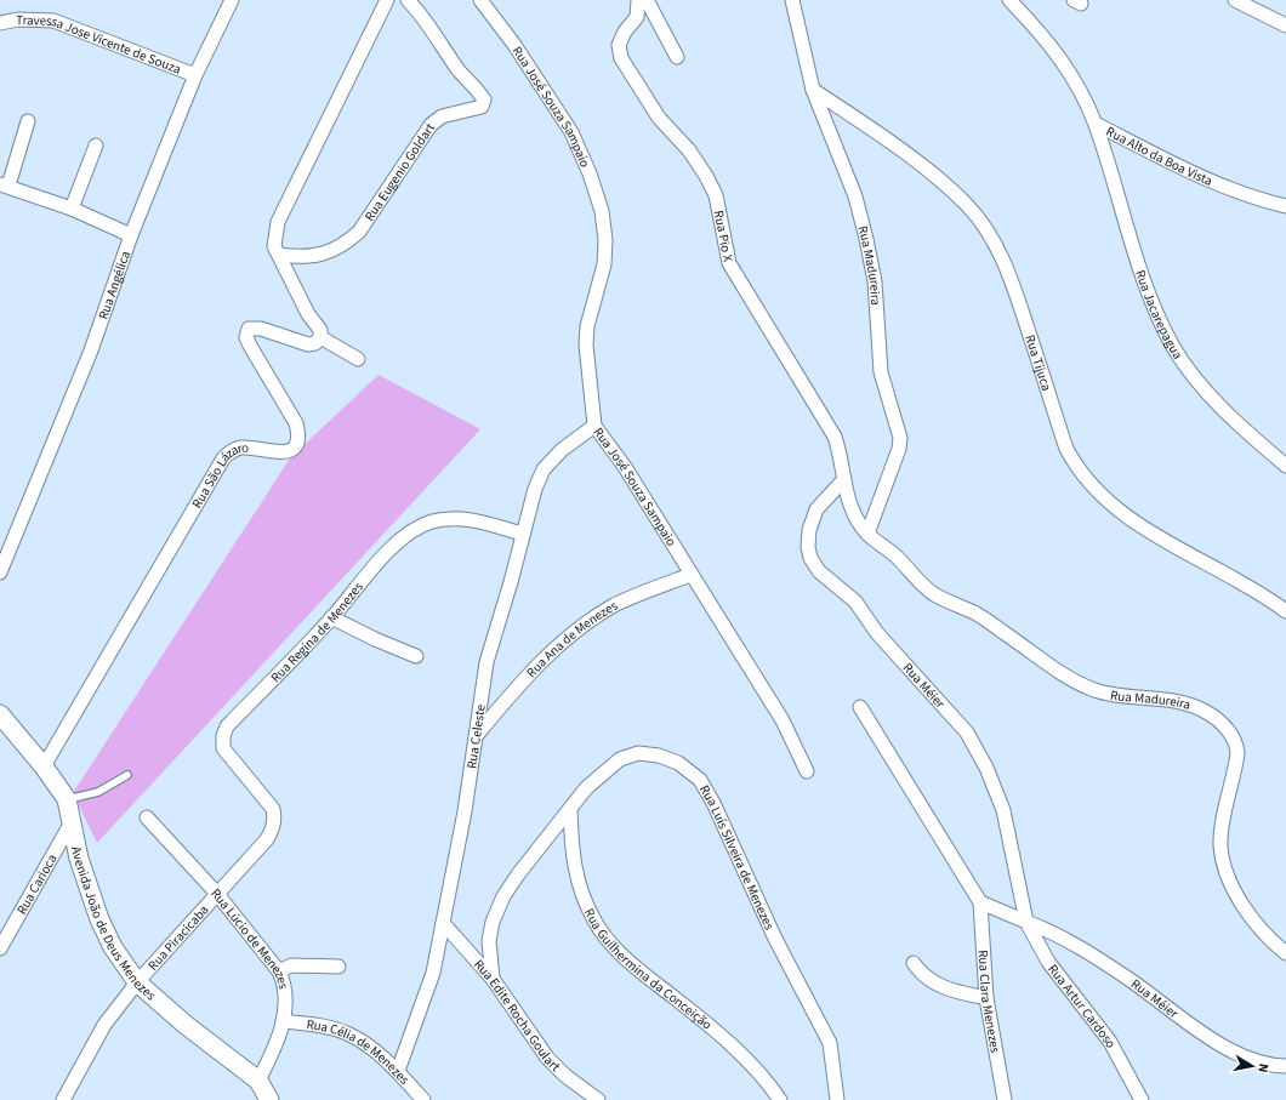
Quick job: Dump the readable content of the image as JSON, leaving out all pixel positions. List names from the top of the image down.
{
  "streets": {
    "street": [
      "Travessa Jose Vicente de Souza",
      "Rua José Souza Sampaio",
      "Rua Alto da Boa Vista",
      "Rua Eugenio Goldart",
      "Rua Pio X",
      "Rua Madureira",
      "Rua Angélica",
      "Rua Jacarepagua",
      "Rua Tijuca",
      "Rua São Lázaro",
      "Rua Regina de Menezes",
      "Rua Ana de Menezes",
      "Rua Méier",
      "Rua Celeste",
      "Rua Luís Silveira de Menezes",
      "Rua Carioca",
      "Avenida João de Deus Menezes",
      "Rua Piracicaba",
      "Rua Lúcio de Menezes",
      "Rua Guilhermina da Conceição",
      "Rua Clara Menezes",
      "Rua Artur Cardoso",
      "Rua Edite Rocha Goulart",
      "Rua Célia de Menezes"
    ]
  },
  "crossings": [
    ["Travessa Jose Vicente de Souza", "Rua Angélica"],
    ["Rua José Souza Sampaio", "Rua Ana de Menezes"],
    ["Rua José Souza Sampaio", "Rua Celeste"],
    ["Rua Alto da Boa Vista", "Rua Jacarepagua"],
    ["Rua Pio X", "Rua Madureira"],
    ["Rua Pio X", "Rua Méier"],
    ["Rua Madureira", "Rua Tijuca"],
    ["Rua Madureira", "Rua Méier"],
    ["Rua São Lázaro", "Avenida João de Deus Menezes"],
    ["Rua Regina de Menezes", "Rua Celeste"],
    ["Rua Regina de Menezes", "Rua Piracicaba"],
    ["Rua Ana de Menezes", "Rua Celeste"],
    ["Rua Méier", "Rua Clara Menezes"],
    ["Rua Méier", "Rua Artur Cardoso"],
    ["Rua Celeste", "Rua Edite Rocha Goulart"],
    ["Rua Celeste", "Rua Célia de Menezes"],
    ["Rua Luís Silveira de Menezes", "Rua Guilhermina da Conceição"],
    ["Rua Luís Silveira de Menezes", "Rua Edite Rocha Goulart"],
    ["Rua Carioca", "Avenida João de Deus Menezes"],
    ["Avenida João de Deus Menezes", "Rua Piracicaba"],
    ["Avenida João de Deus Menezes", "Rua Lúcio de Menezes"],
    ["Rua Piracicaba", "Rua Lúcio de Menezes"],
    ["Rua Lúcio de Menezes", "Rua Célia de Menezes"]
  ],
  "north": "right"
}
